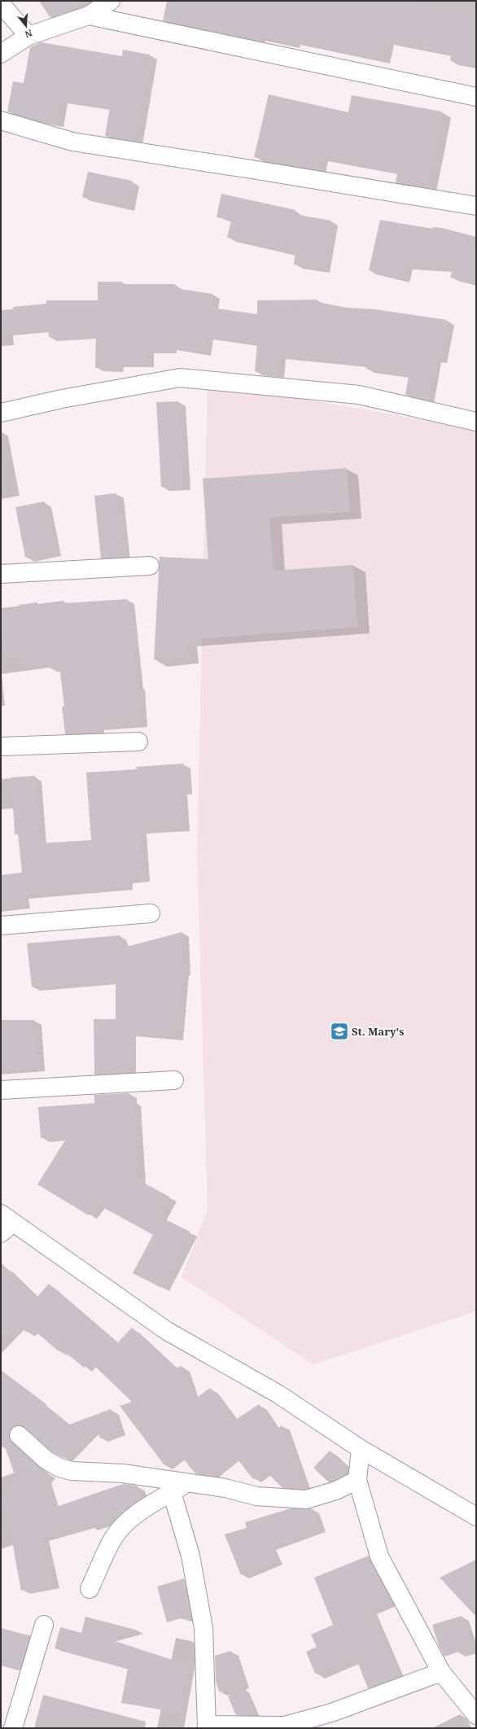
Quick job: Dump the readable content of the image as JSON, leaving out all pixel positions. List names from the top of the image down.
{
  "places": {
    "school or university": ["St. Mary's"]
  },
  "north": "bottom"
}
